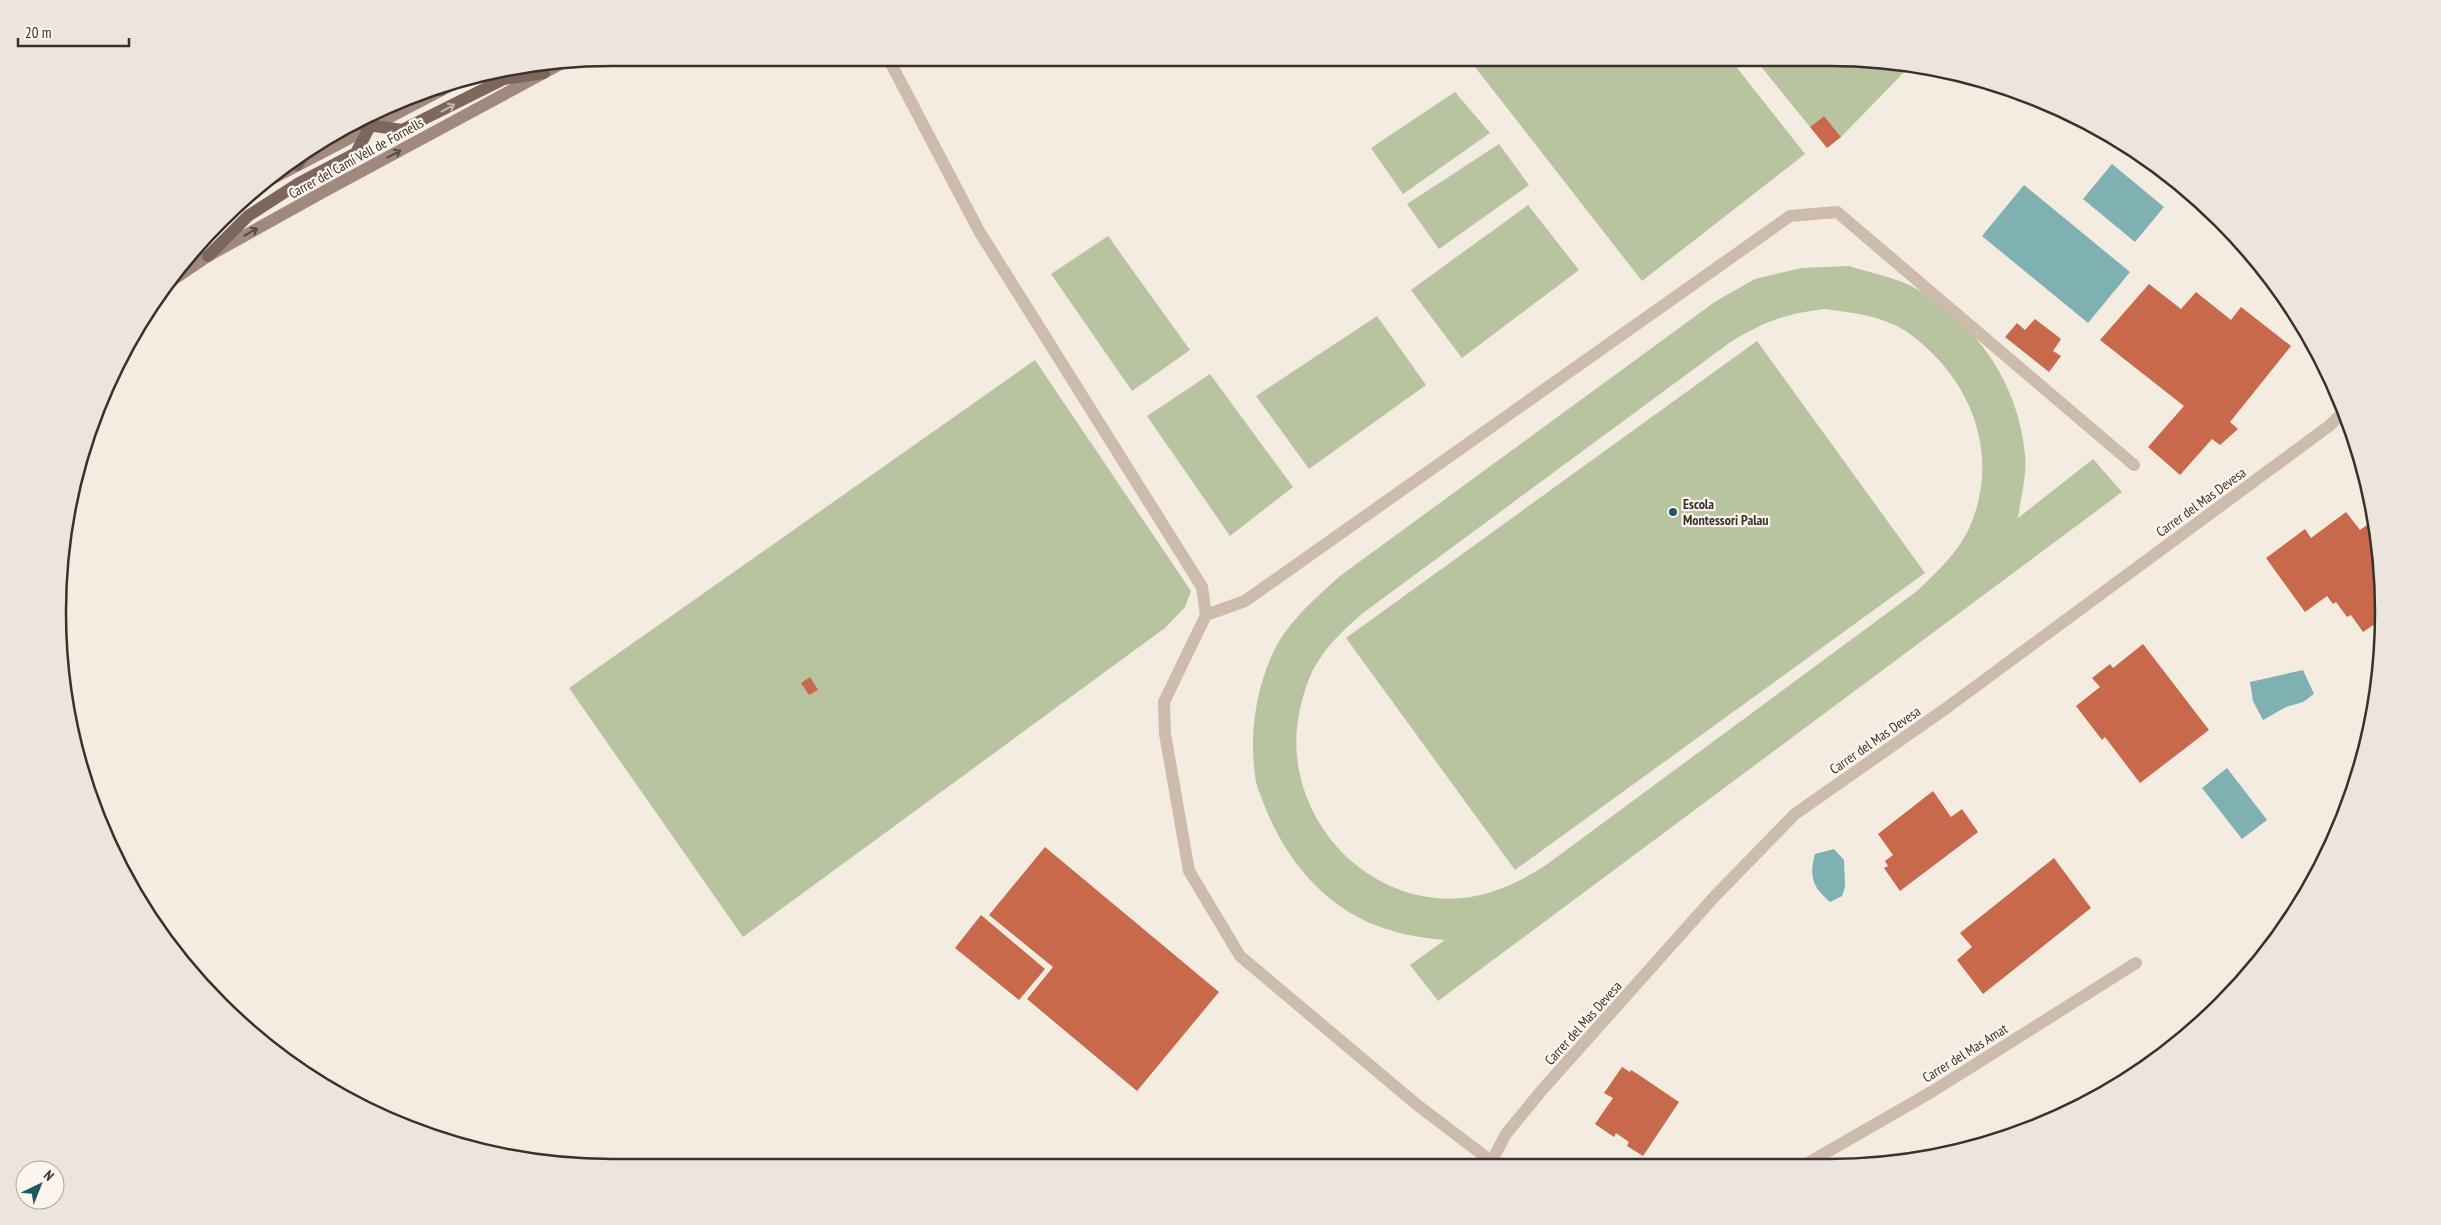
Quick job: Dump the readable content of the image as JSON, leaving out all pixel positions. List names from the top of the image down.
{
  "streets": {
    "street": ["Carrer del Camí Vell de Fornells", "Carrer del Mas Devesa", "Carrer del Mas Amat"]
  },
  "one_way": ["Carrer del Camí Vell de Fornells"],
  "places": ["Escola Montessori Palau"],
  "scale_bar": "20 m",
  "north": "top right"
}
